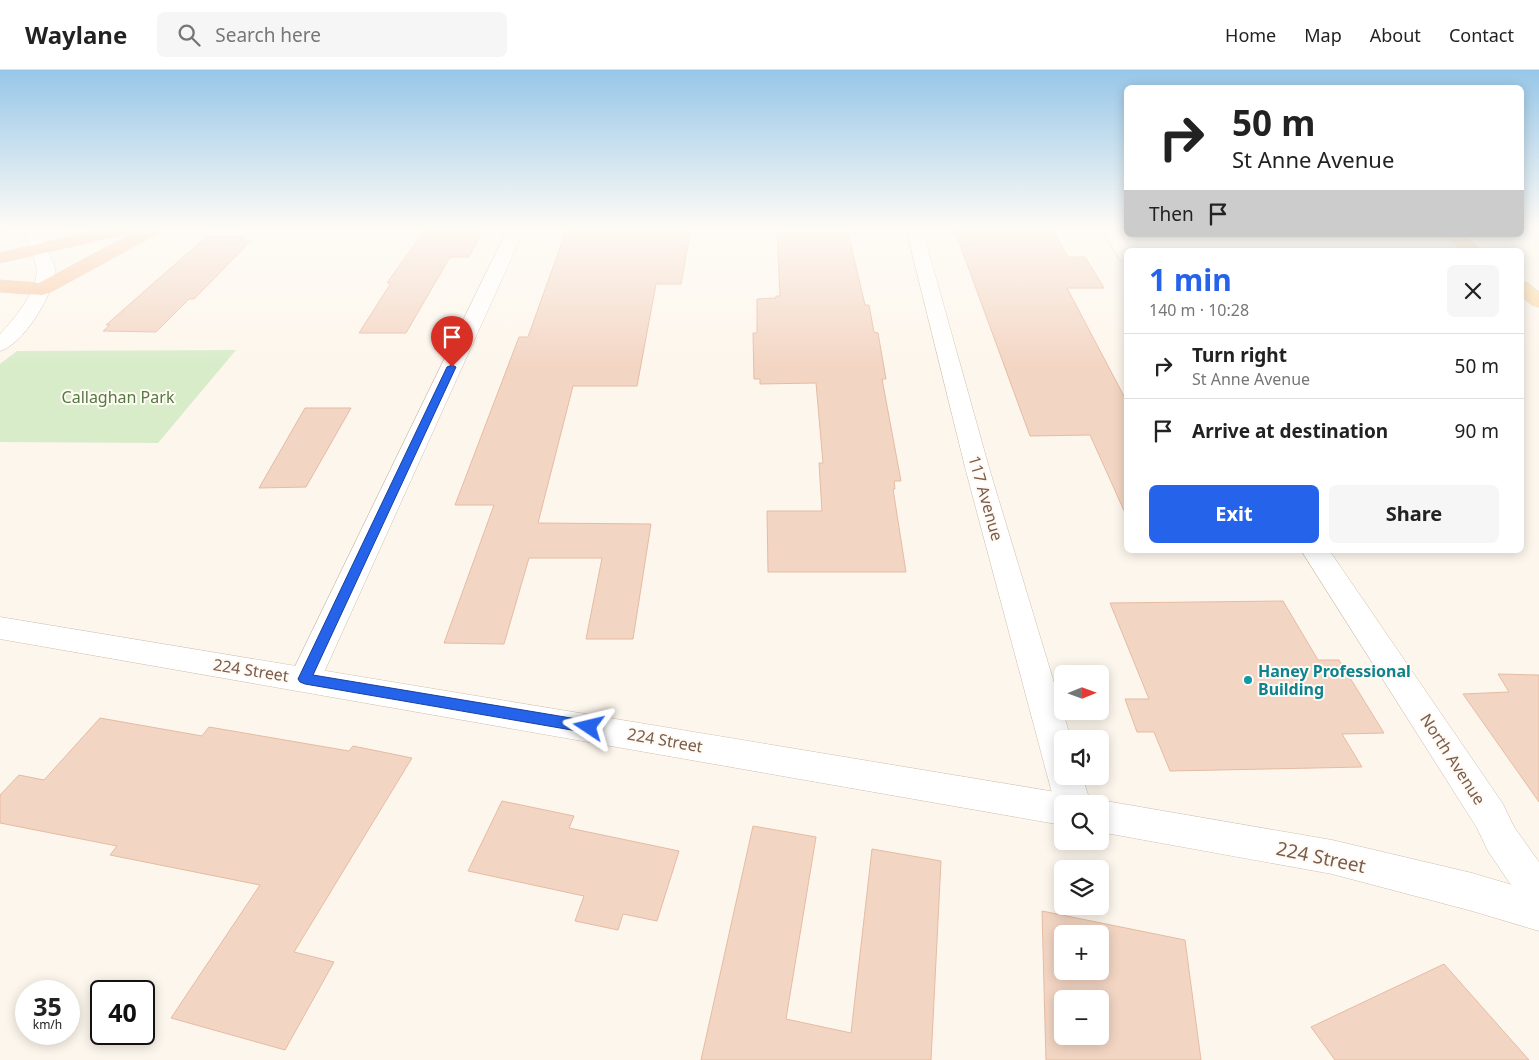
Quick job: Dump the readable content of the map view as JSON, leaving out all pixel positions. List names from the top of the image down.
{
  "streets": {
    "street": ["117 Avenue", "224 Street", "North Avenue"]
  },
  "parks": ["Callaghan Park"],
  "places": ["Haney Professional Building"],
  "north": "right",
  "page": {
    "header": "Waylane",
    "search": "Search here",
    "nav": [
      "Home",
      "Map",
      "About",
      "Contact"
    ],
    "turn": ["50 m", "St Anne Avenue"],
    "then": "Then",
    "heading": ["1 min", "140 m · 10:28"],
    "list": [
      {
        "name": "Turn right",
        "note": "St Anne Avenue",
        "value": "50 m"
      },
      {
        "name": "Arrive at destination",
        "value": "90 m"
      }
    ],
    "buttons": ["Exit", "Share"],
    "map_buttons": ["+", "−"],
    "speed": "35 km/h",
    "limit": "40"
  }
}
